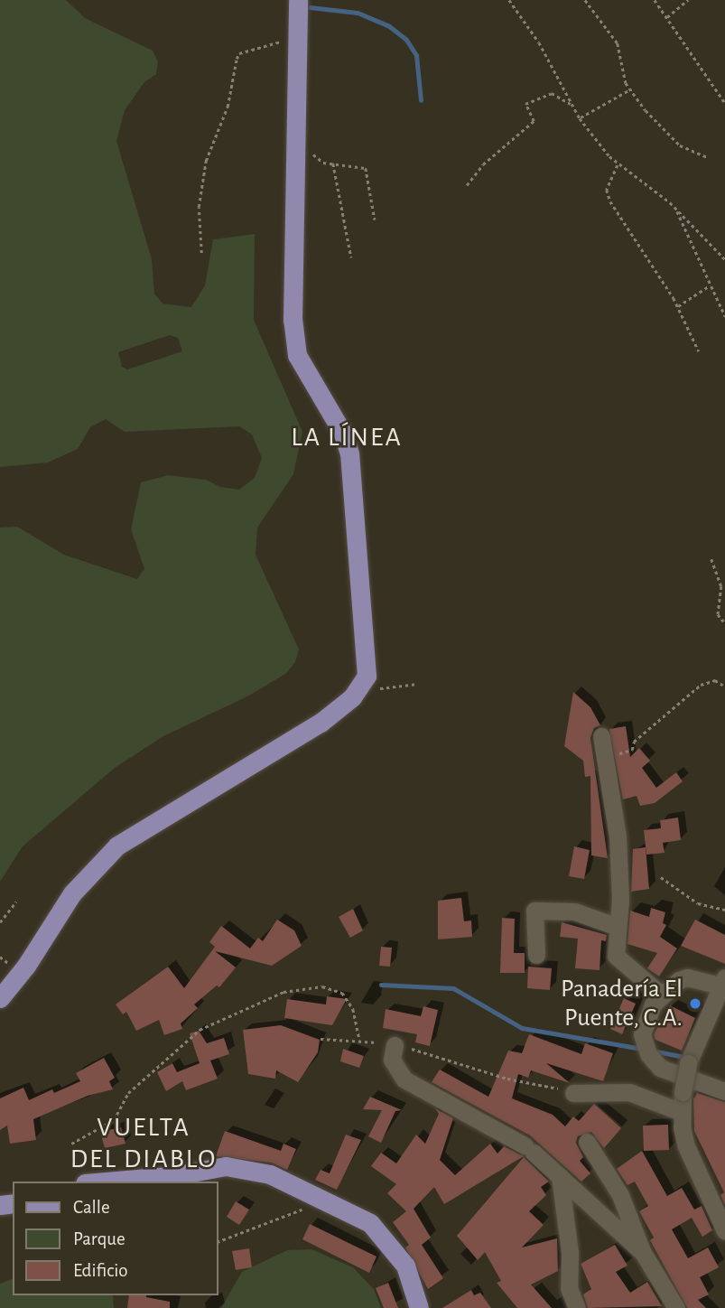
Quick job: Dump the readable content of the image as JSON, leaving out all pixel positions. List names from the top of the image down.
{
  "districts": ["LA LÍNEA", "VUELTA DEL DIABLO"],
  "places": ["Panadería El Puente, C.A."],
  "legend": ["Calle", "Parque", "Edificio"]
}
